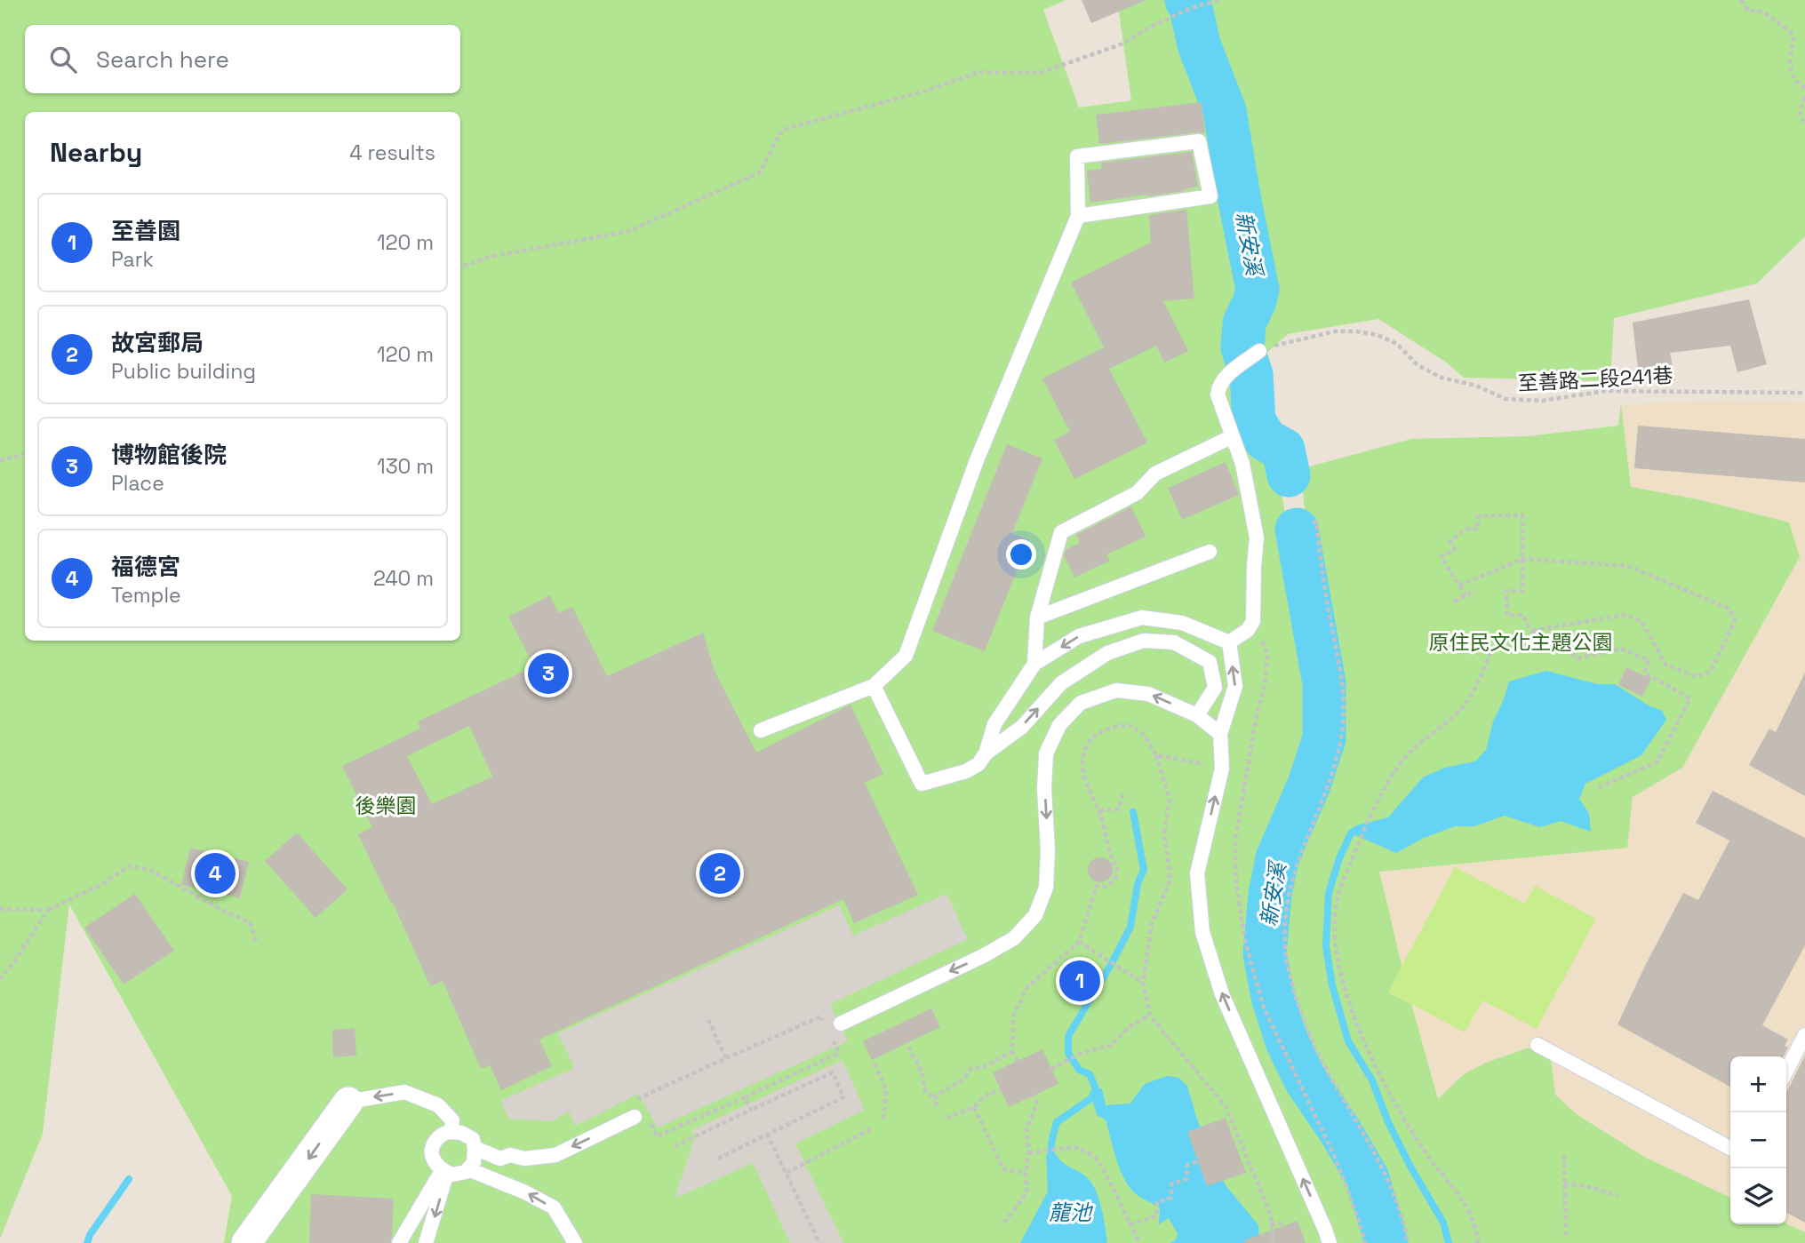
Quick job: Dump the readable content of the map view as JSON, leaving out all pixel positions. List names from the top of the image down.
{
  "streets": {
    "path": ["至善路二段241巷"]
  },
  "water": ["新安溪", "龍池"],
  "parks": ["原住民文化主題公園", "後樂園"],
  "page": {
    "search": "Search here",
    "heading": ["Nearby", "4 results"],
    "list": [
      {
        "mark": "1",
        "name": "至善園",
        "note": "Park",
        "value": "120 m"
      },
      {
        "mark": "2",
        "name": "故宮郵局",
        "note": "Public building",
        "value": "120 m"
      },
      {
        "mark": "3",
        "name": "博物館後院",
        "note": "Place",
        "value": "130 m"
      },
      {
        "mark": "4",
        "name": "福德宮",
        "note": "Temple",
        "value": "240 m"
      }
    ],
    "pins": [
      "3",
      "2",
      "4",
      "1"
    ],
    "map_buttons": ["+", "−"]
  }
}
